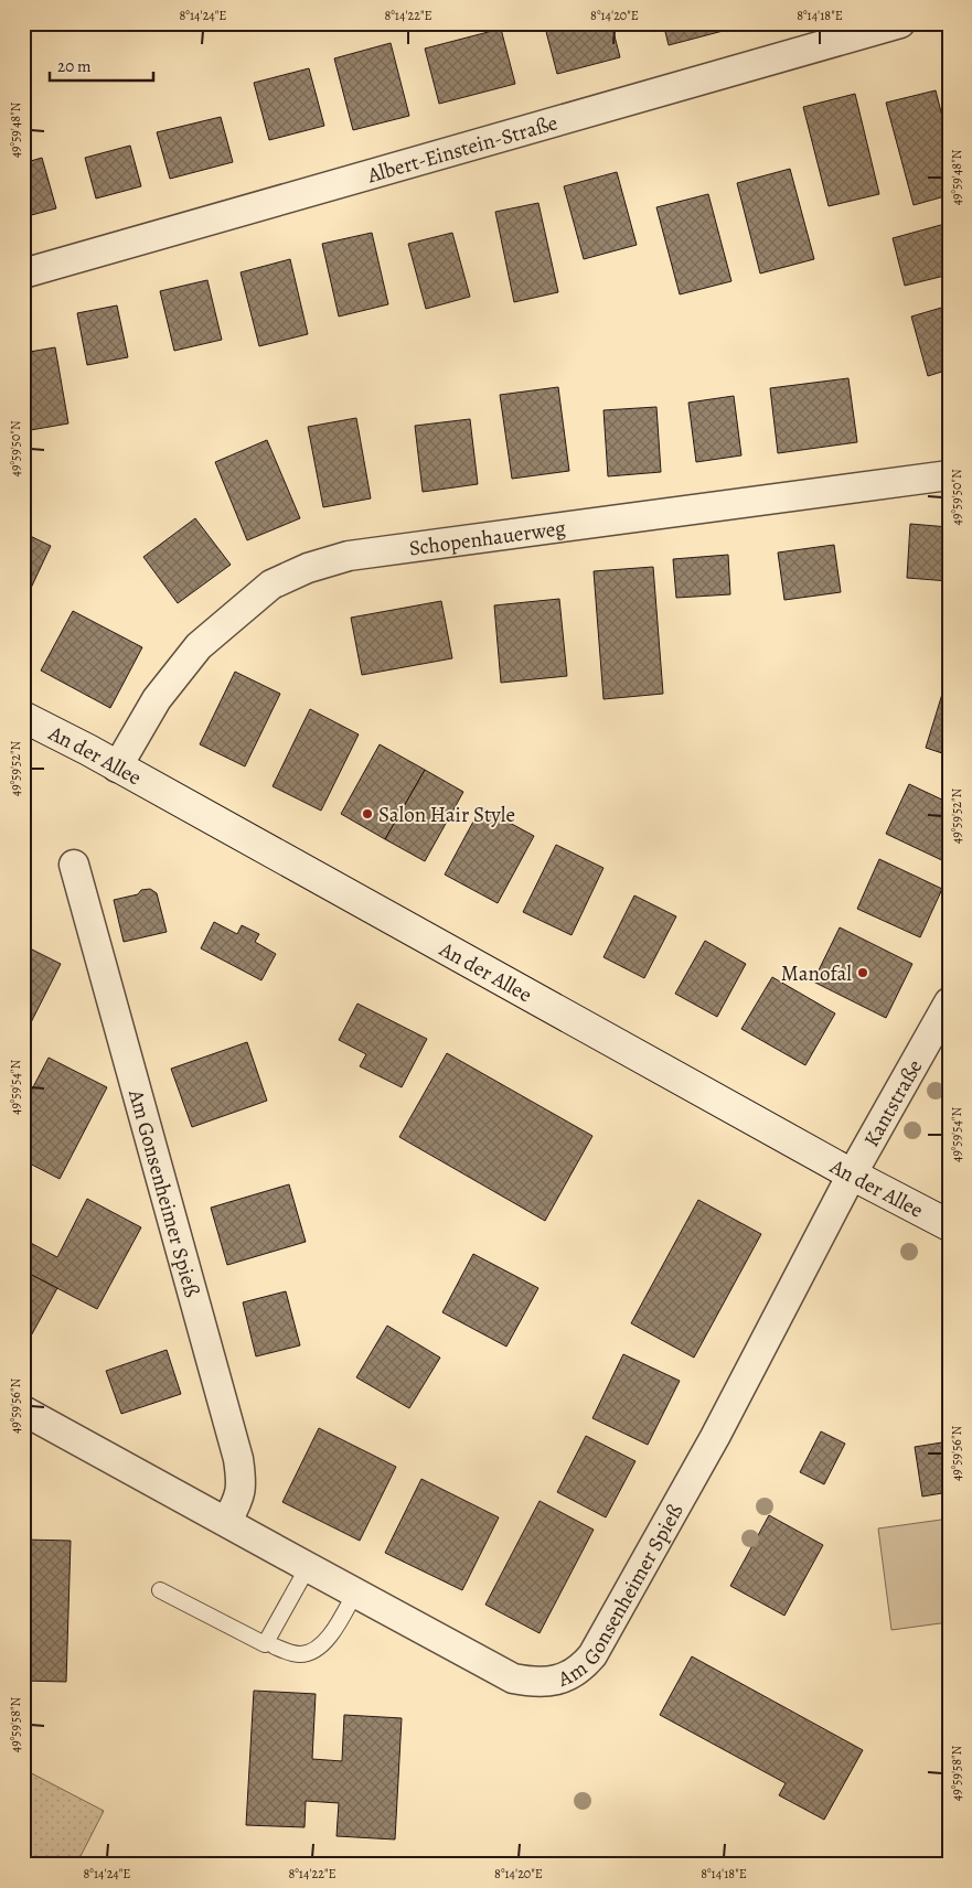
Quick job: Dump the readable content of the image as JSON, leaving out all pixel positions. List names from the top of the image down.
{
  "streets": {
    "main road": ["An der Allee"],
    "street": [
      "Albert-Einstein-Straße",
      "Schopenhauerweg",
      "Kantstraße",
      "Am Gonsenheimer Spieß"
    ]
  },
  "crossings": [
    ["Schopenhauerweg", "An der Allee"],
    ["An der Allee", "Kantstraße"],
    ["An der Allee", "Am Gonsenheimer Spieß"],
    ["Kantstraße", "Am Gonsenheimer Spieß"]
  ],
  "places": ["Salon Hair Style", "Manofal"],
  "scale_bar": "20 m",
  "coordinates": [
    "8°14'24\"E",
    "8°14'22\"E",
    "8°14'20\"E",
    "8°14'18\"E",
    "49°59'48\"N",
    "49°59'50\"N",
    "49°59'52\"N",
    "49°59'54\"N",
    "49°59'56\"N",
    "49°59'58\"N"
  ]
}
